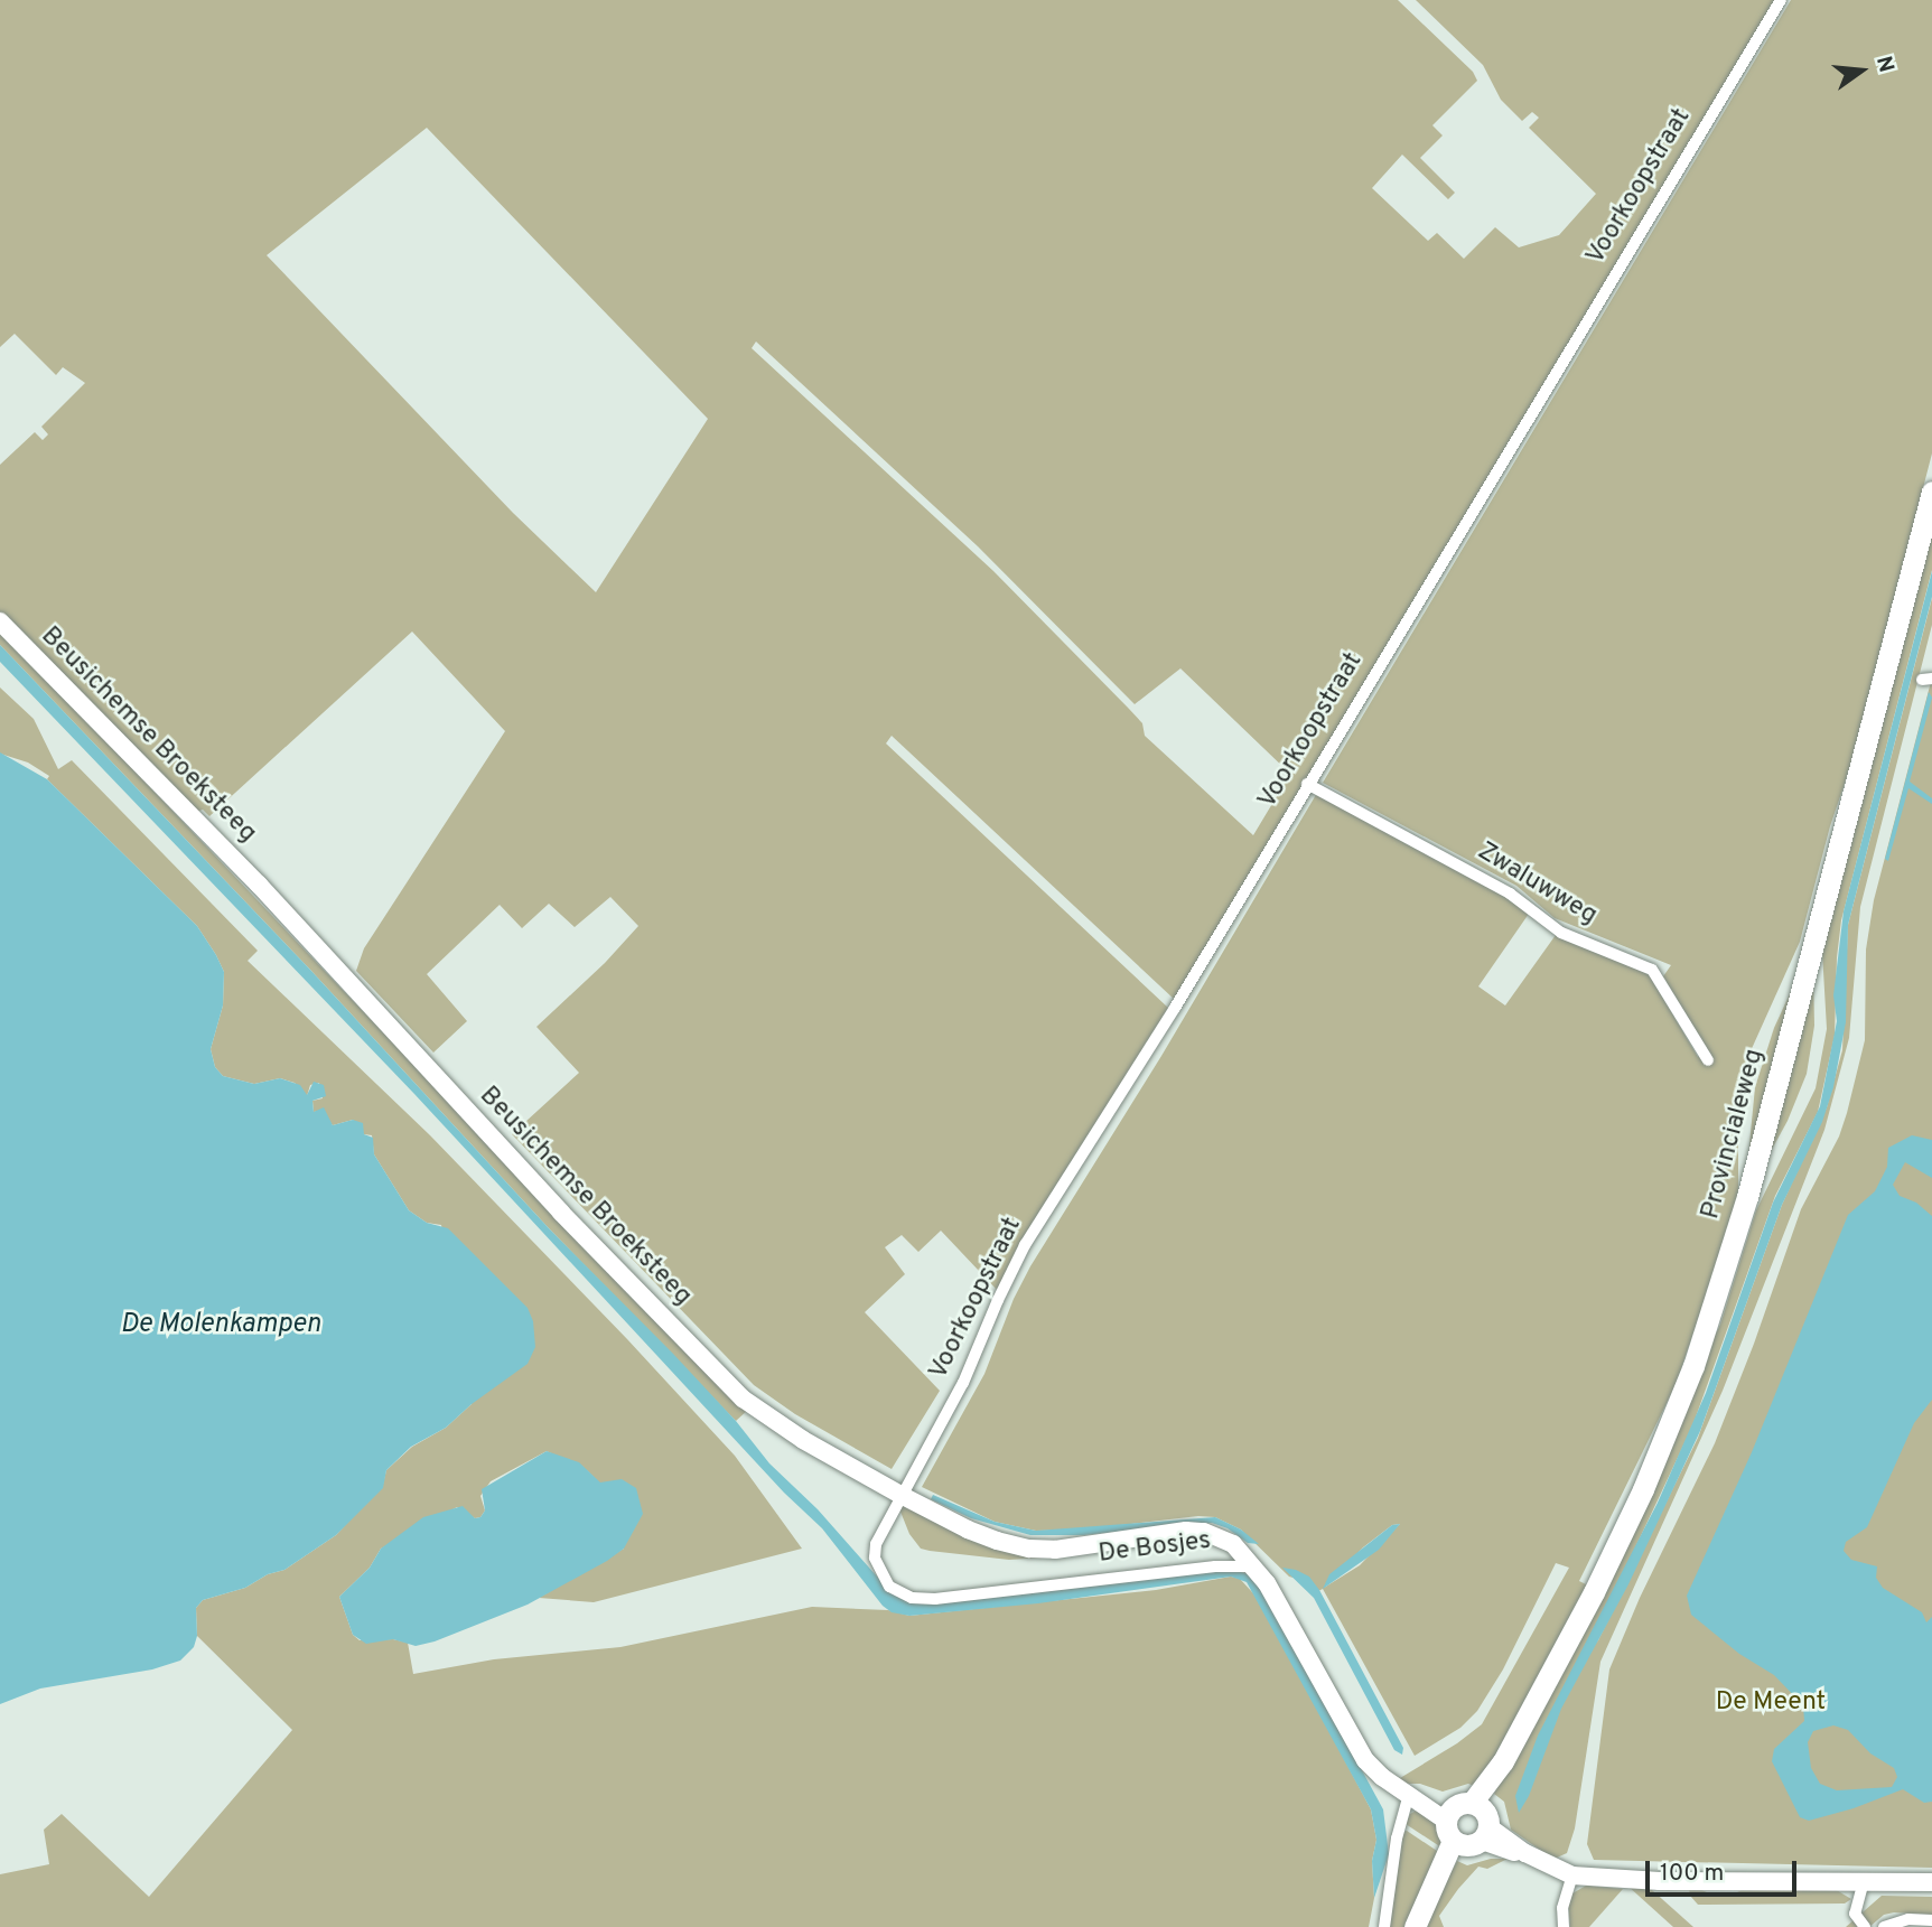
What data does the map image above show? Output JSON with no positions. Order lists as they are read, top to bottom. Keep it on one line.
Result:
{"streets":{"highway":["Provincialeweg"],"street":["Voorkoopstraat","Beusichemse Broeksteeg","Zwaluwweg","De Bosjes"]},"crossings":[["Voorkoopstraat","Beusichemse Broeksteeg"],["Voorkoopstraat","Zwaluwweg"],["Voorkoopstraat","De Bosjes"],["Beusichemse Broeksteeg","De Bosjes"]],"water":["De Molenkampen"],"parks":["De Meent"],"scale_bar":"100 m","north":"right"}
